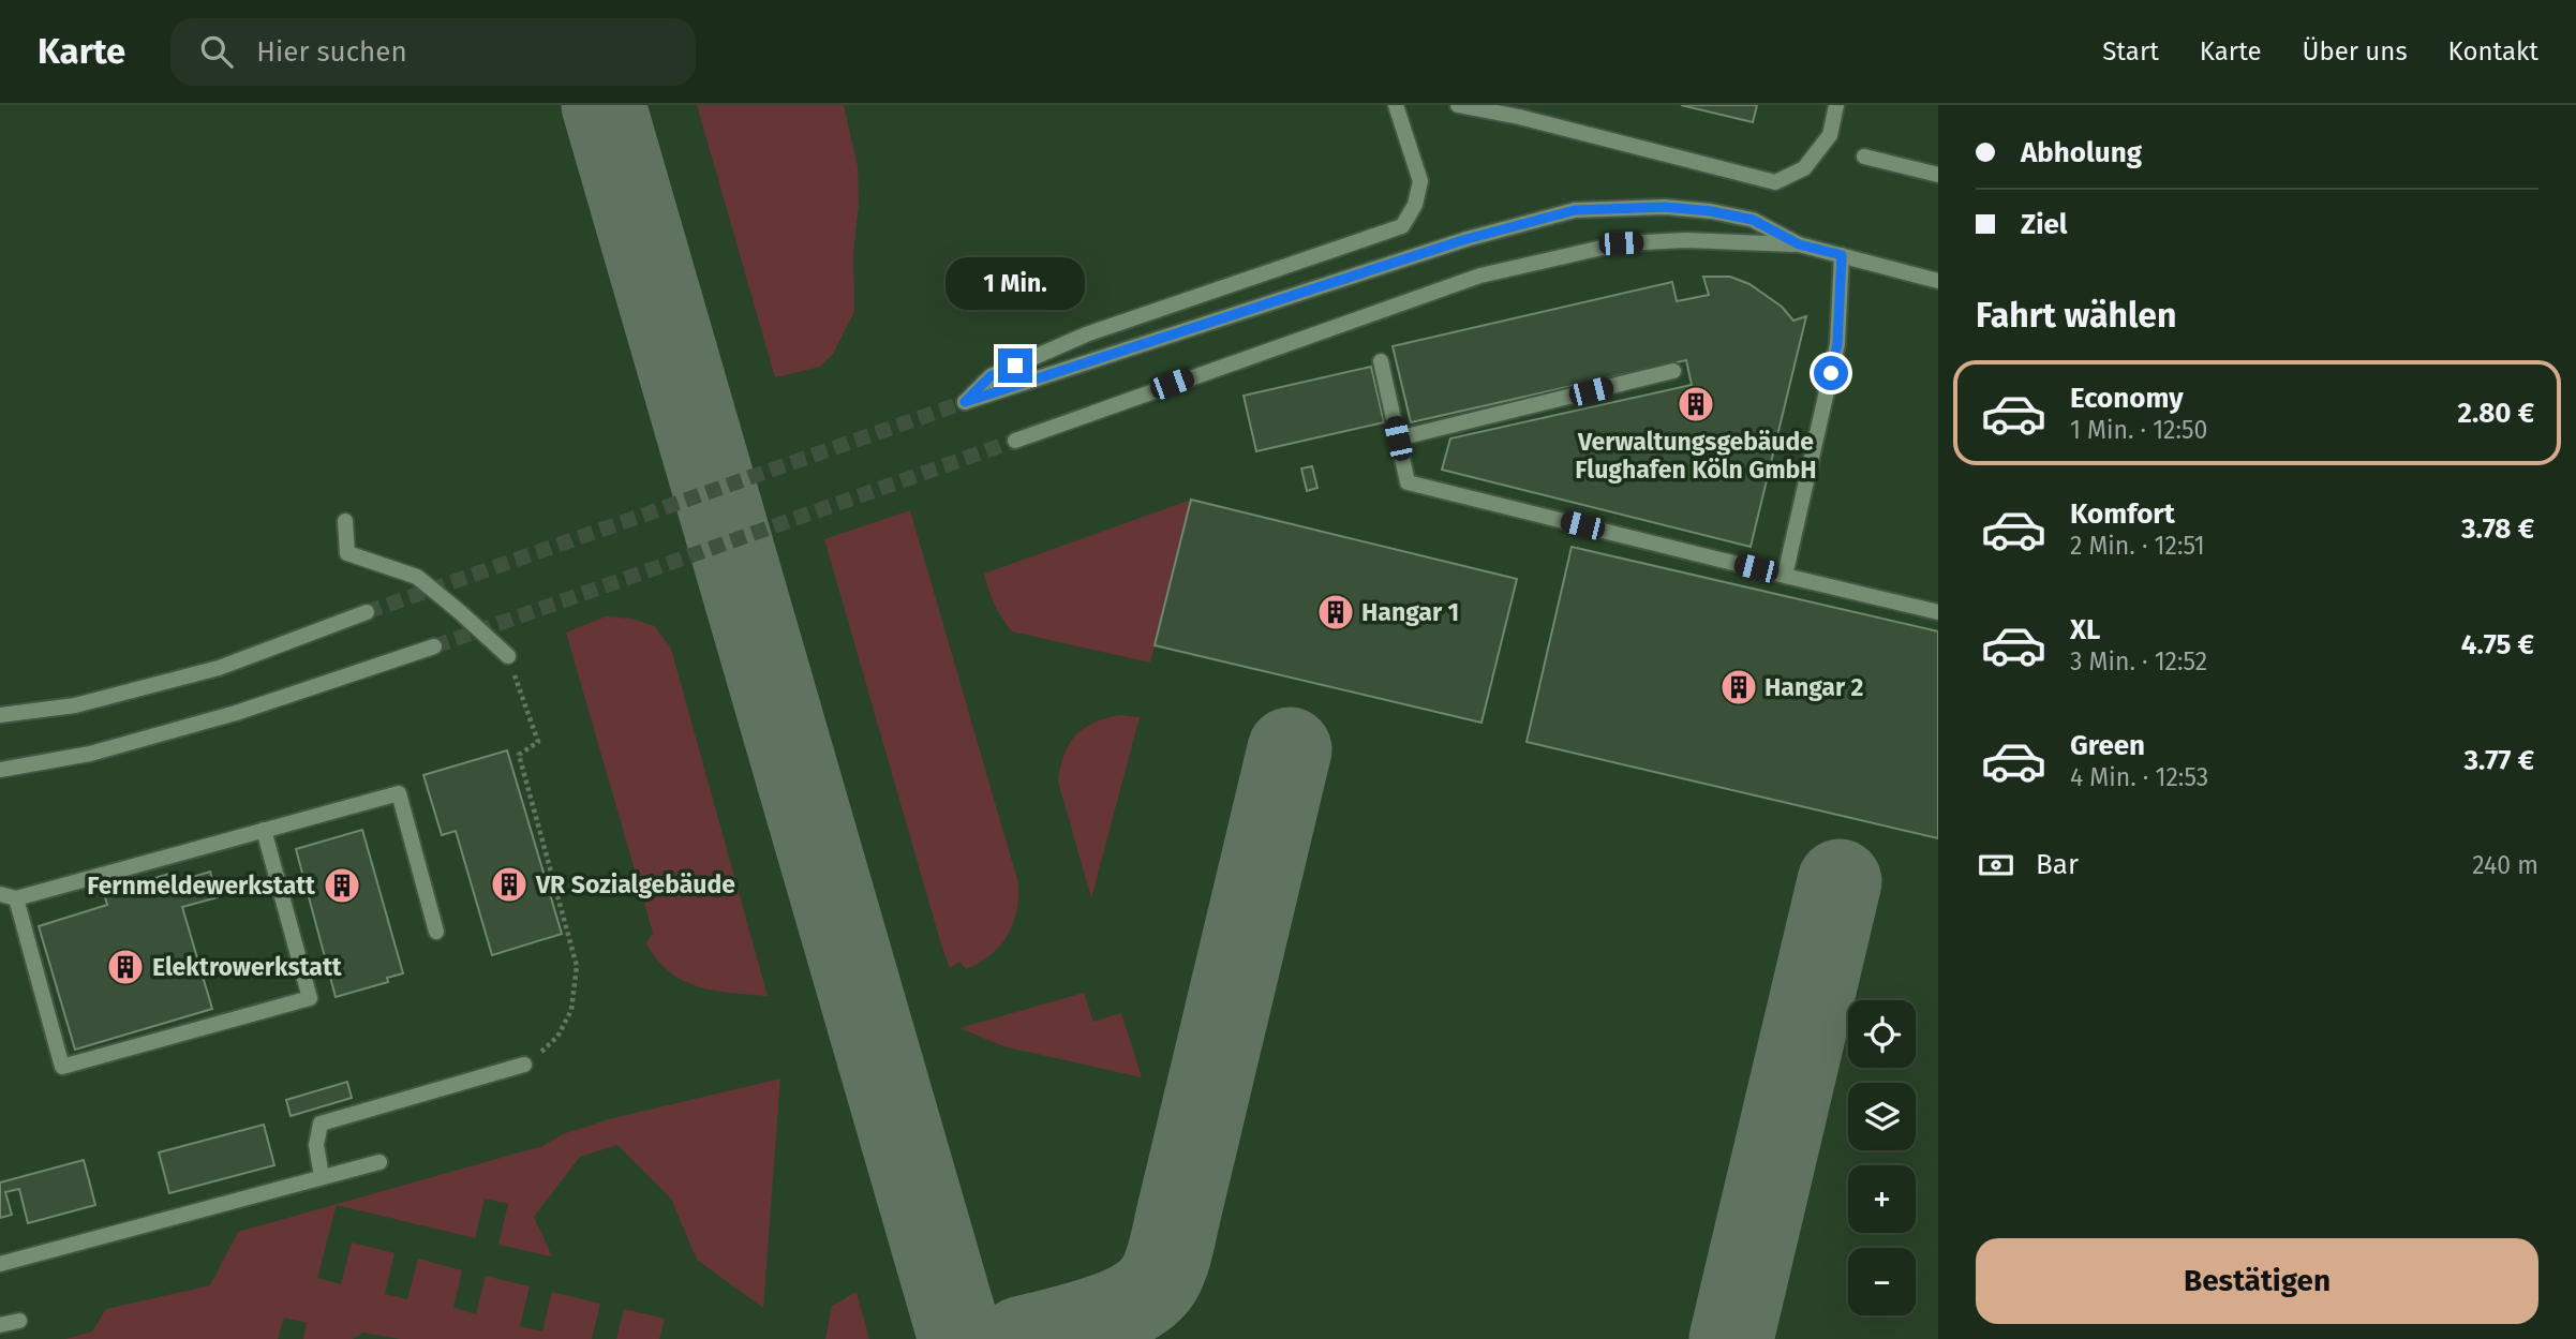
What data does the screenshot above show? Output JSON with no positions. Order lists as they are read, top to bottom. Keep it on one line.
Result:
{"places":{"building":["Verwaltungsgebäude Flughafen Köln GmbH","Hangar 1","Hangar 2","VR Sozialgebäude","Fernmeldewerkstatt","Elektrowerkstatt"]},"page":{"header":"Karte","search":"Hier suchen","nav":["Start","Karte","Über uns","Kontakt"],"banner":["Abholung","Ziel"],"bubble":"1 Min.","heading":"Fahrt wählen","list":[{"name":"Economy","note":"1 Min. · 12:50","value":"2.80 €"},{"name":"Komfort","note":"2 Min. · 12:51","value":"3.78 €"},{"name":"XL","note":"3 Min. · 12:52","value":"4.75 €"},{"name":"Green","note":"4 Min. · 12:53","value":"3.77 €"}],"pay":["Bar","240 m"],"map_buttons":["+","−"],"buttons":"Bestätigen"}}
